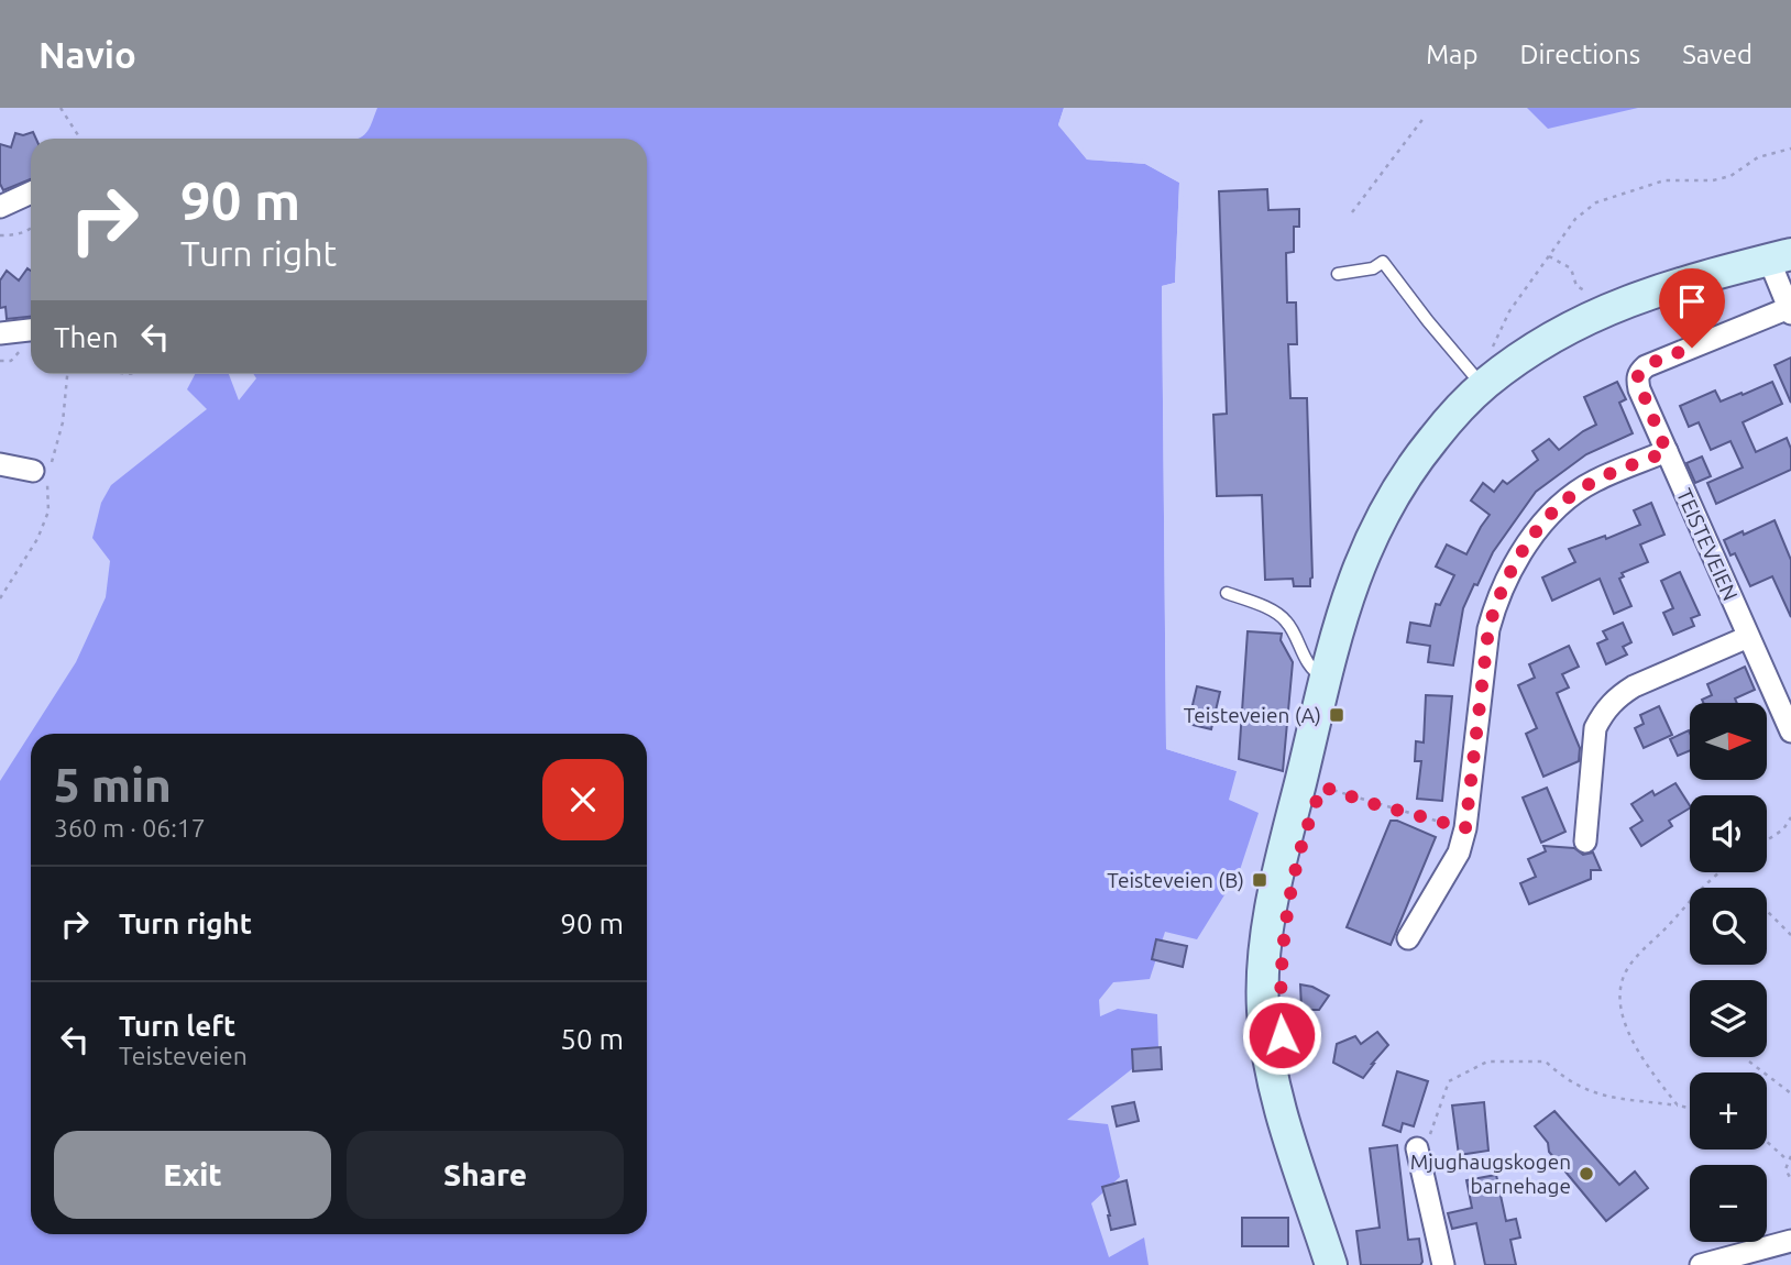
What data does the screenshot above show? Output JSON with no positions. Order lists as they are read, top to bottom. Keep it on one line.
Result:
{"streets":{"street":["TEISTEVEIEN"]},"places":{"transit":["Teisteveien (A)","Teisteveien (B)"],"other":["Mjughaugskogen barnehage"]},"north":"right","page":{"header":"Navio","nav":["Map","Directions","Saved"],"turn":["90 m","Turn right"],"then":"Then","map_buttons":["+","−"],"heading":["5 min","360 m · 06:17"],"list":[{"name":"Turn right","value":"90 m"},{"name":"Turn left","note":"Teisteveien","value":"50 m"}],"buttons":["Exit","Share"]}}
